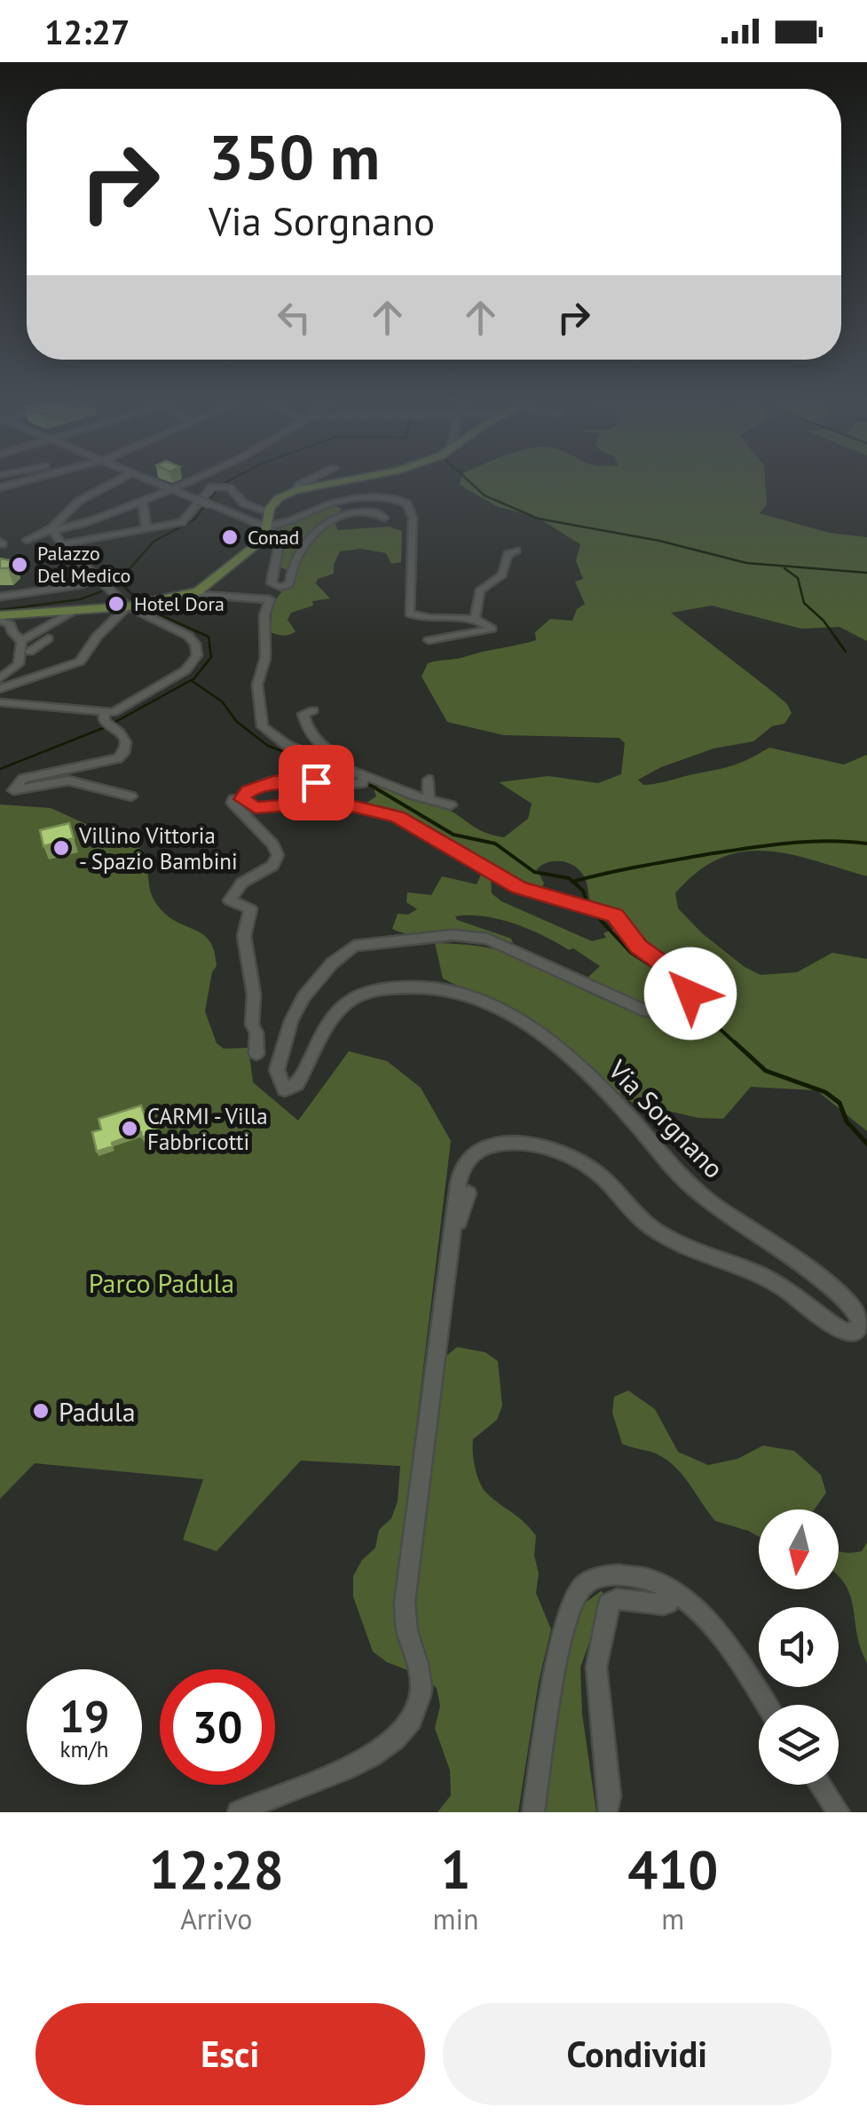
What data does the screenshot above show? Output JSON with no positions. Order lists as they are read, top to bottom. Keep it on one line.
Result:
{"streets":{"street":["Via Sorgnano"]},"parks":["Parco Padula"],"places":["Conad","Palazzo Del Medico","Hotel Dora","Villino Vittoria - Spazio Bambini","CARMI - Villa Fabbricotti","Padula"],"north":"bottom","page":{"status":"12:27","turn":["350 m","Via Sorgnano"],"speed":"19 km/h","limit":"30","eta":["12:28","Arrivo","1","min","410","m"],"buttons":["Esci","Condividi"]}}
